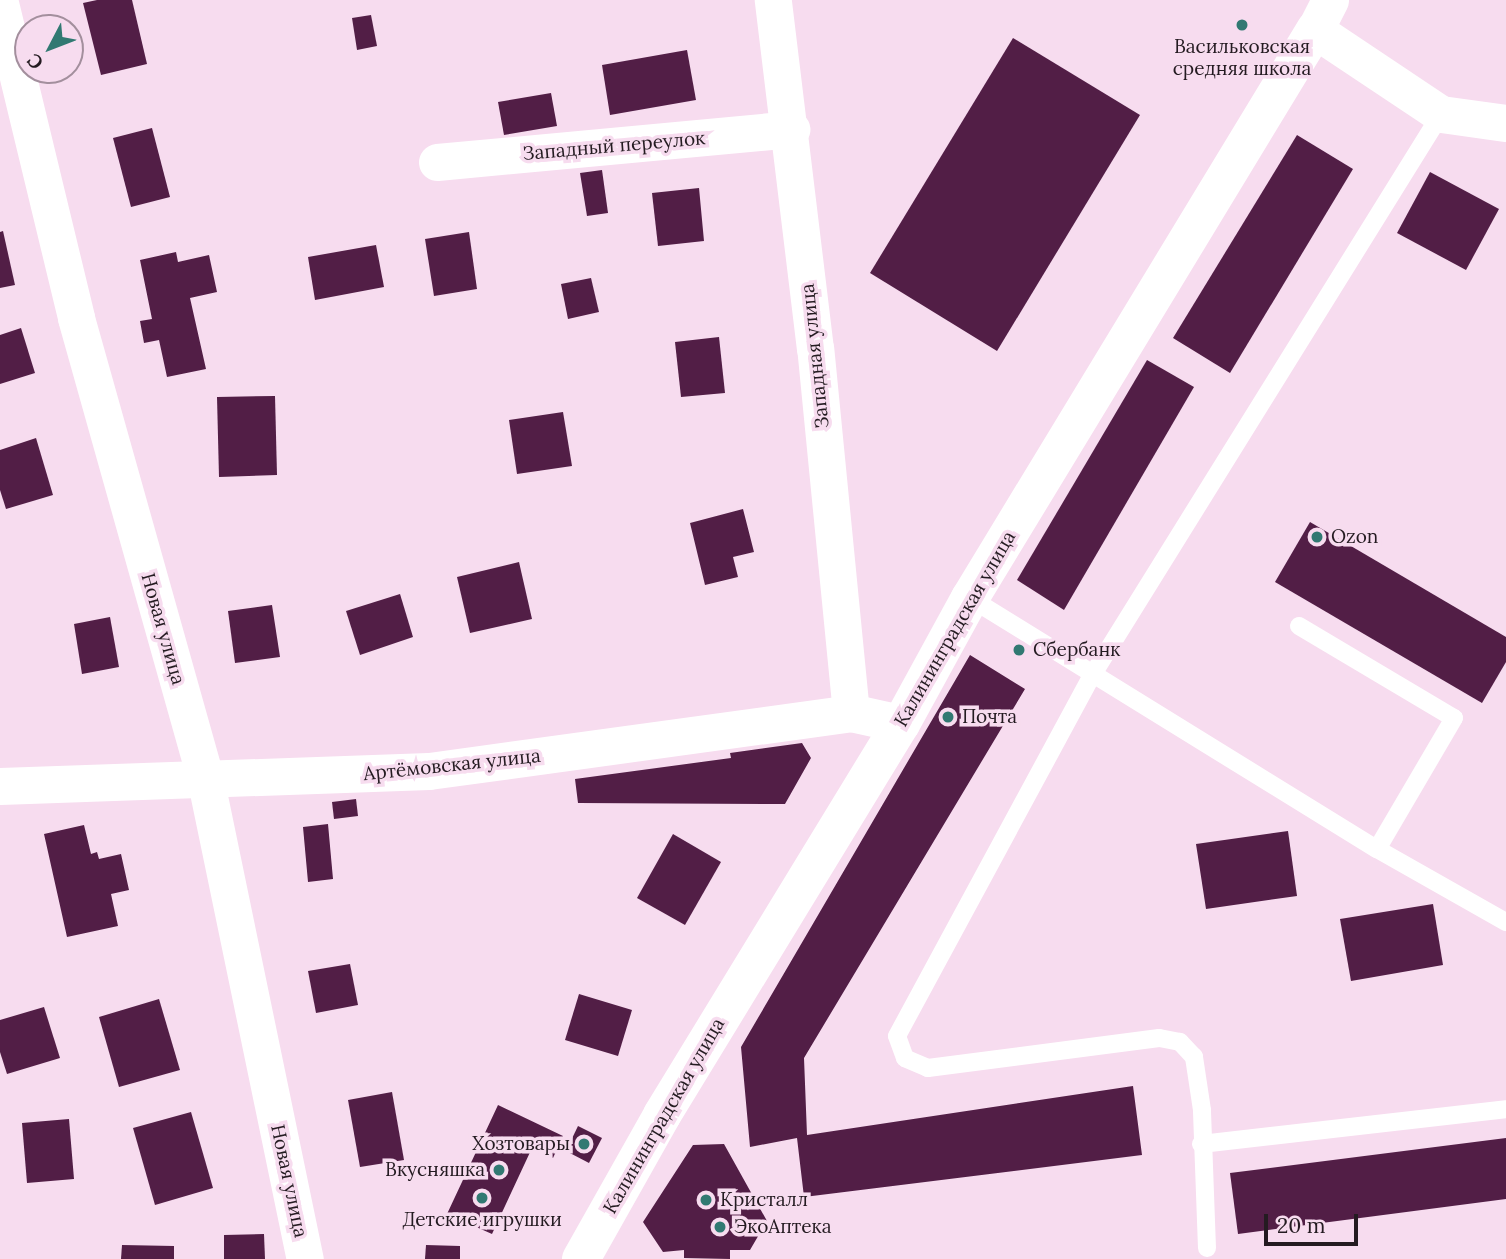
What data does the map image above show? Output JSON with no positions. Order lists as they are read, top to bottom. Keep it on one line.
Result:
{"streets":{"street":["Западный переулок","Западная улица","Новая улица","Калининградская улица","Артёмовская улица"]},"crossings":[["Западный переулок","Западная улица"],["Западная улица","Артёмовская улица"],["Новая улица","Артёмовская улица"],["Калининградская улица","Артёмовская улица"]],"places":["Васильковская средняя школа","Ozon","Сбербанк","Почта","Хозтовары","Вкусняшка","Детские игрушки","Кристалл","ЭкоАптека"],"scale_bar":"20 m","north":"bottom left"}
